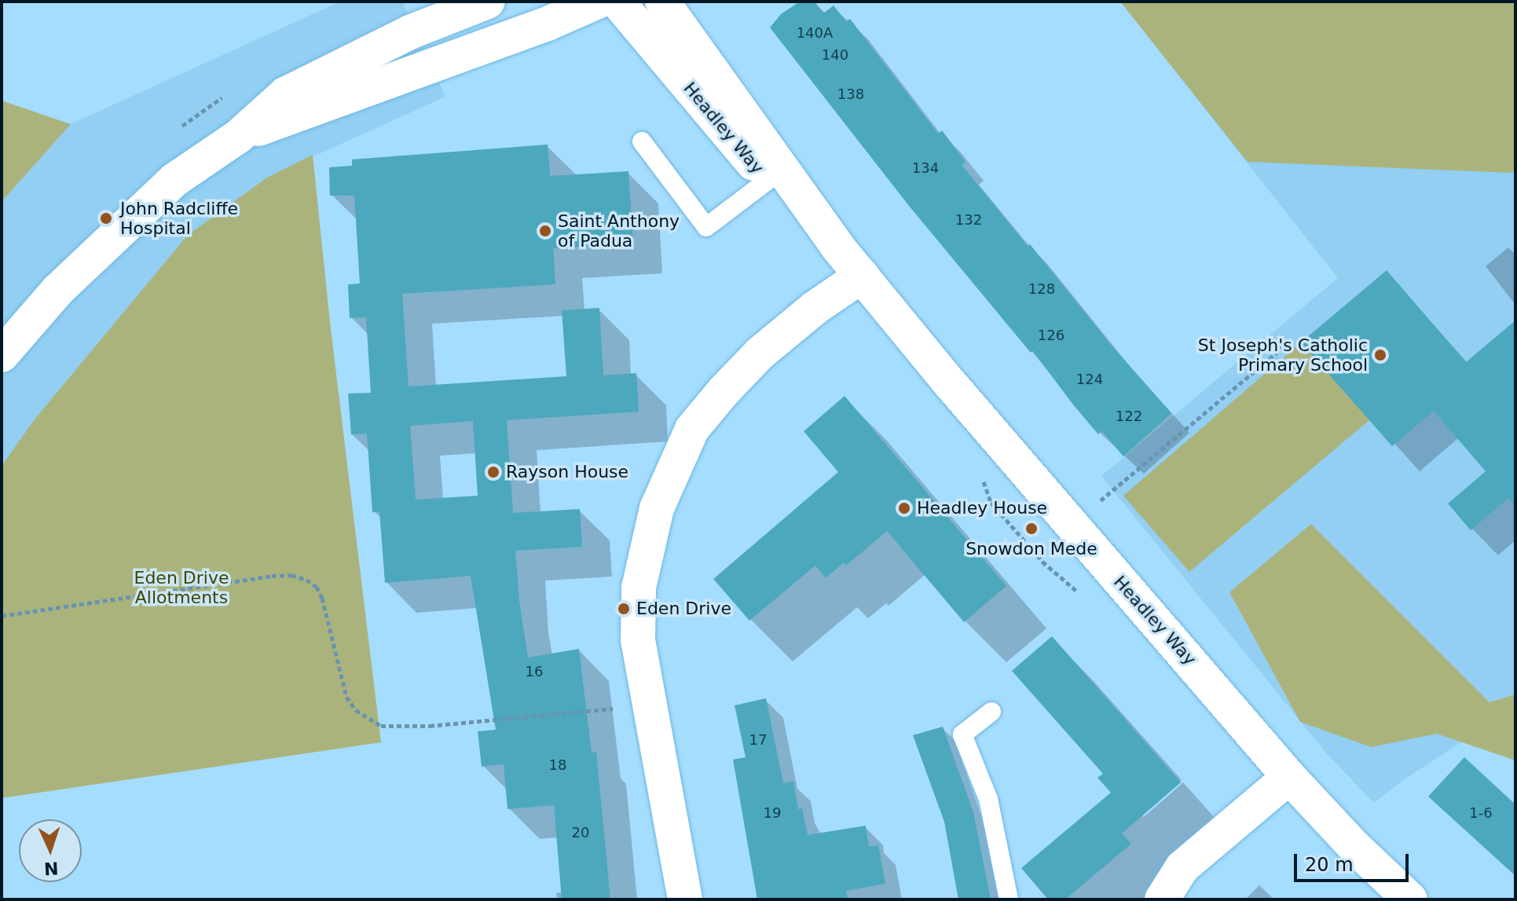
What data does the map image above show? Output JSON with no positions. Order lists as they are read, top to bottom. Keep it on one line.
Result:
{"streets":{"street":["Headley Way"]},"parks":["Eden Drive Allotments"],"places":["John Radcliffe Hospital","Saint Anthony of Padua","St Joseph's Catholic Primary School","Rayson House","Headley House","Snowdon Mede","Eden Drive"],"house_numbers":["140A","140","138","134","132","128","126","124","122","16","17","18","19","1-6","20"],"scale_bar":"20 m","north":"bottom"}
